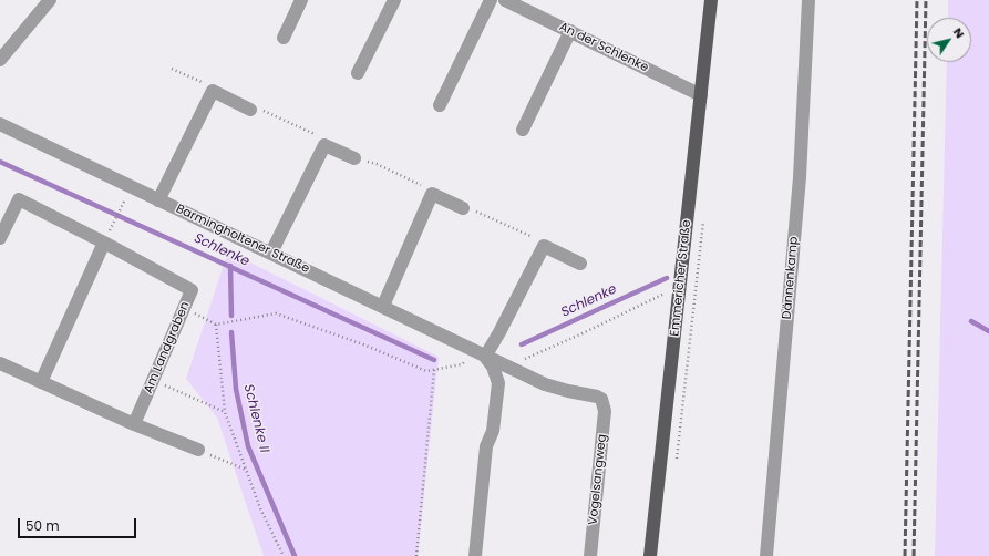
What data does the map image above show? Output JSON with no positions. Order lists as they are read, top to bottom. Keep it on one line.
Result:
{"streets":{"main road":["Emmericher Straße"],"street":["An der Schlenke","Barmingholtener Straße","Dännenkamp","Am Landgraben","Vogelsangweg"]},"crossings":[["An der Schlenke","Emmericher Straße"],["Barmingholtener Straße","Vogelsangweg"]],"water":["Schlenke","Schlenke II"],"scale_bar":"50 m","north":"top right"}
